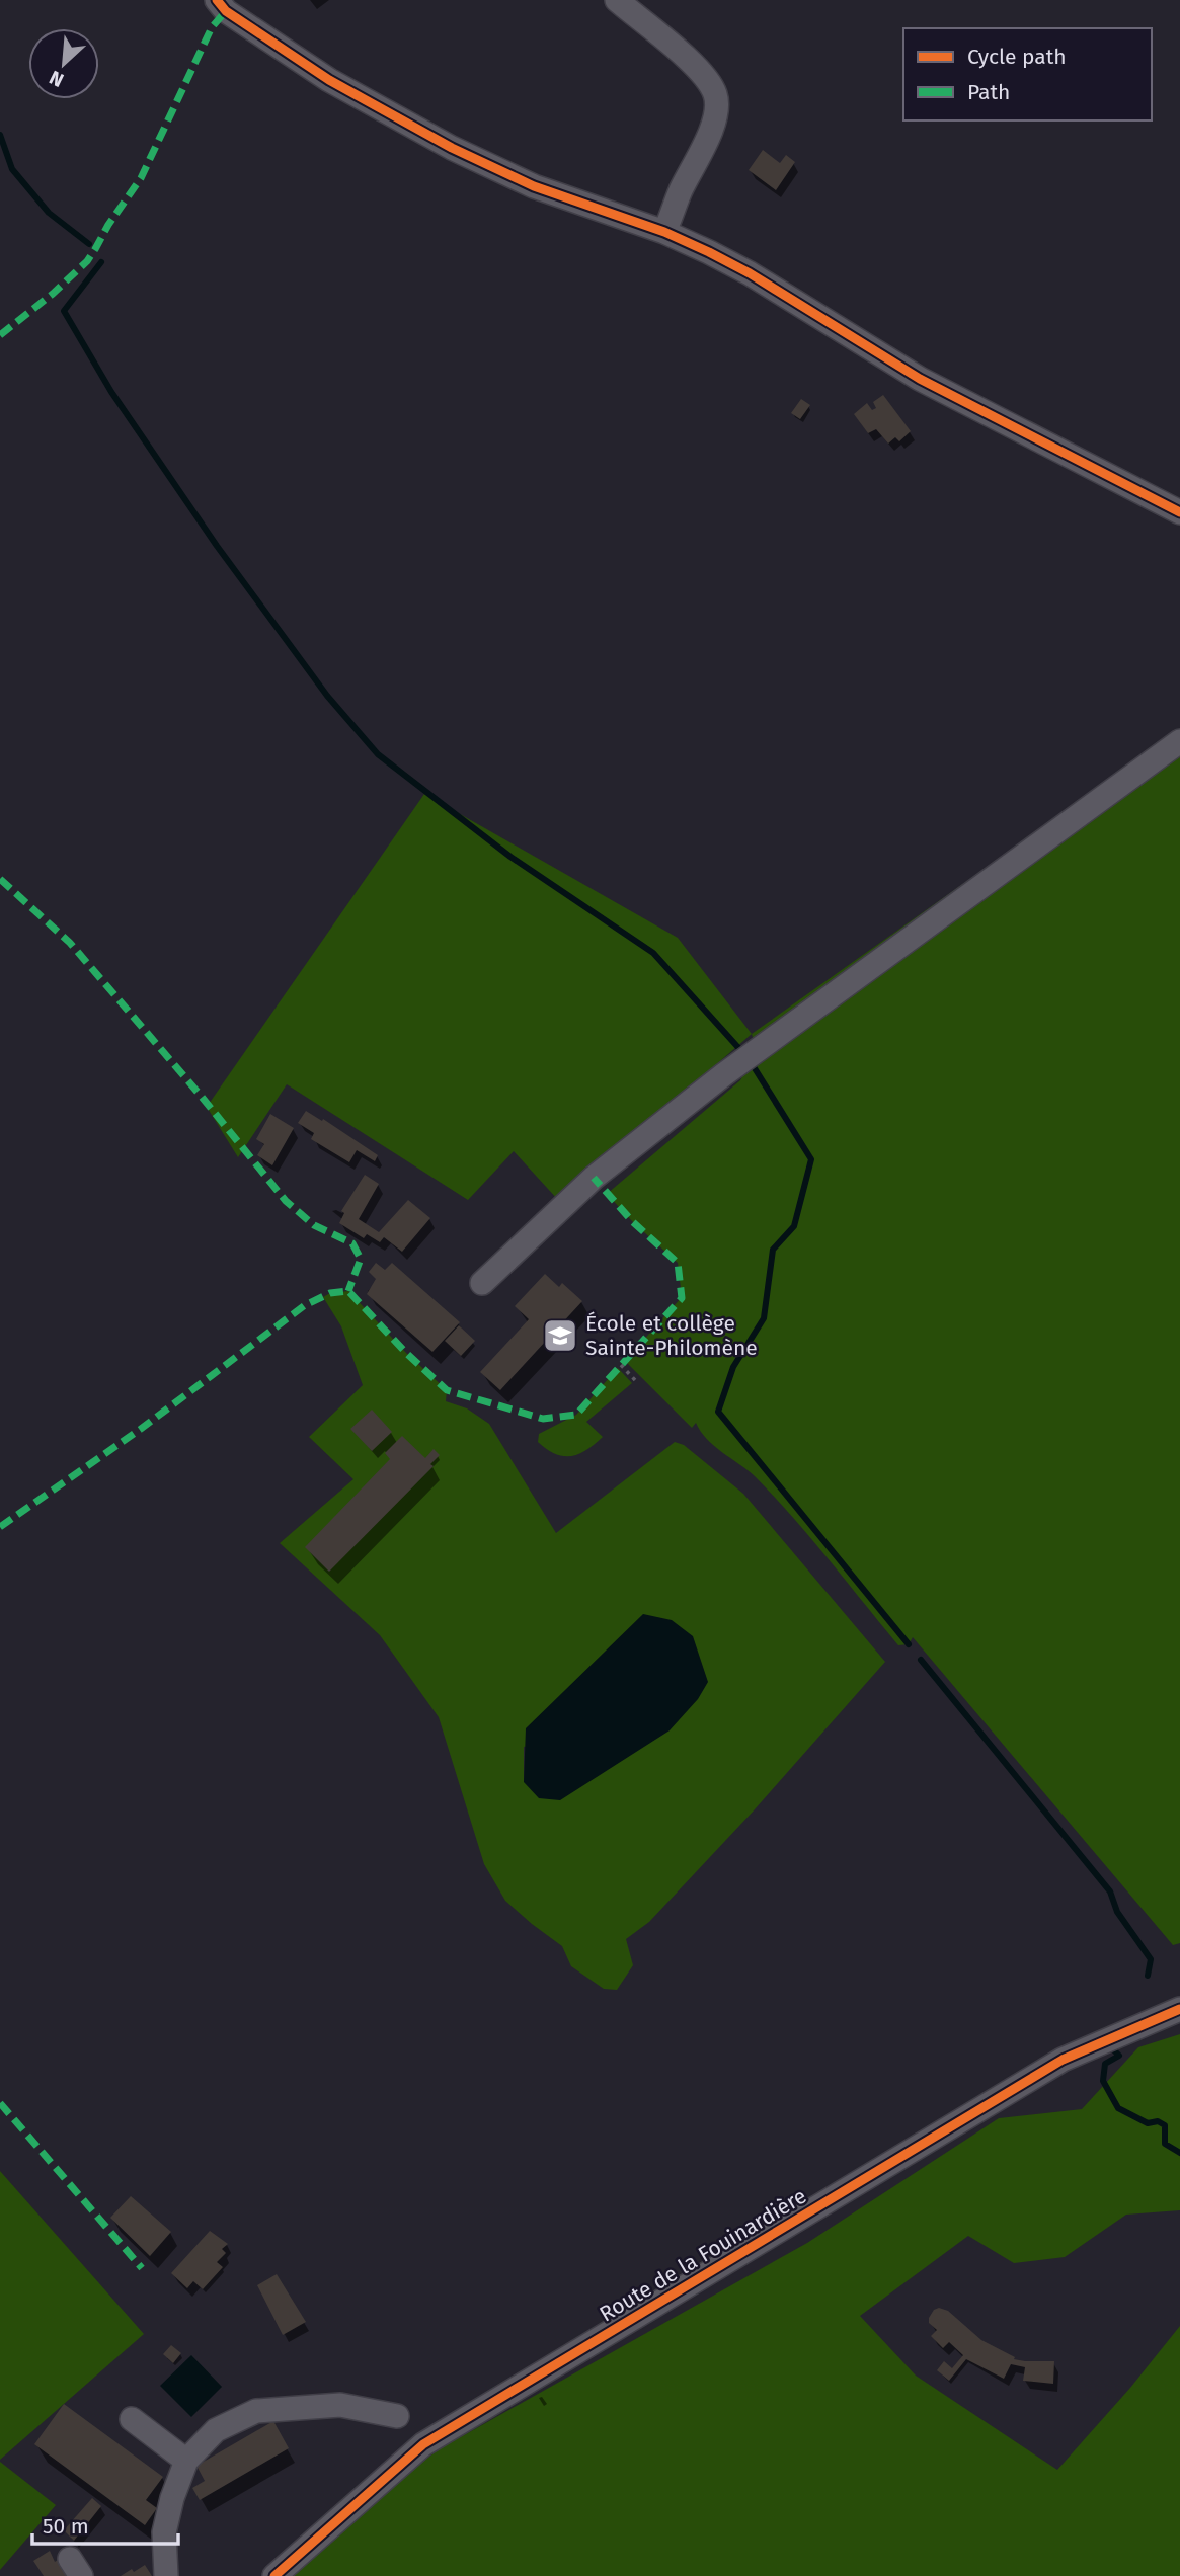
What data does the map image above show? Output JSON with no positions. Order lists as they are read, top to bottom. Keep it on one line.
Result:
{"streets":{"street":["Route de la Fouinardière"]},"places":{"school or university":["École et collège Sainte-Philomène"]},"legend":["Cycle path","Path"],"scale_bar":"50 m","north":"bottom left"}
